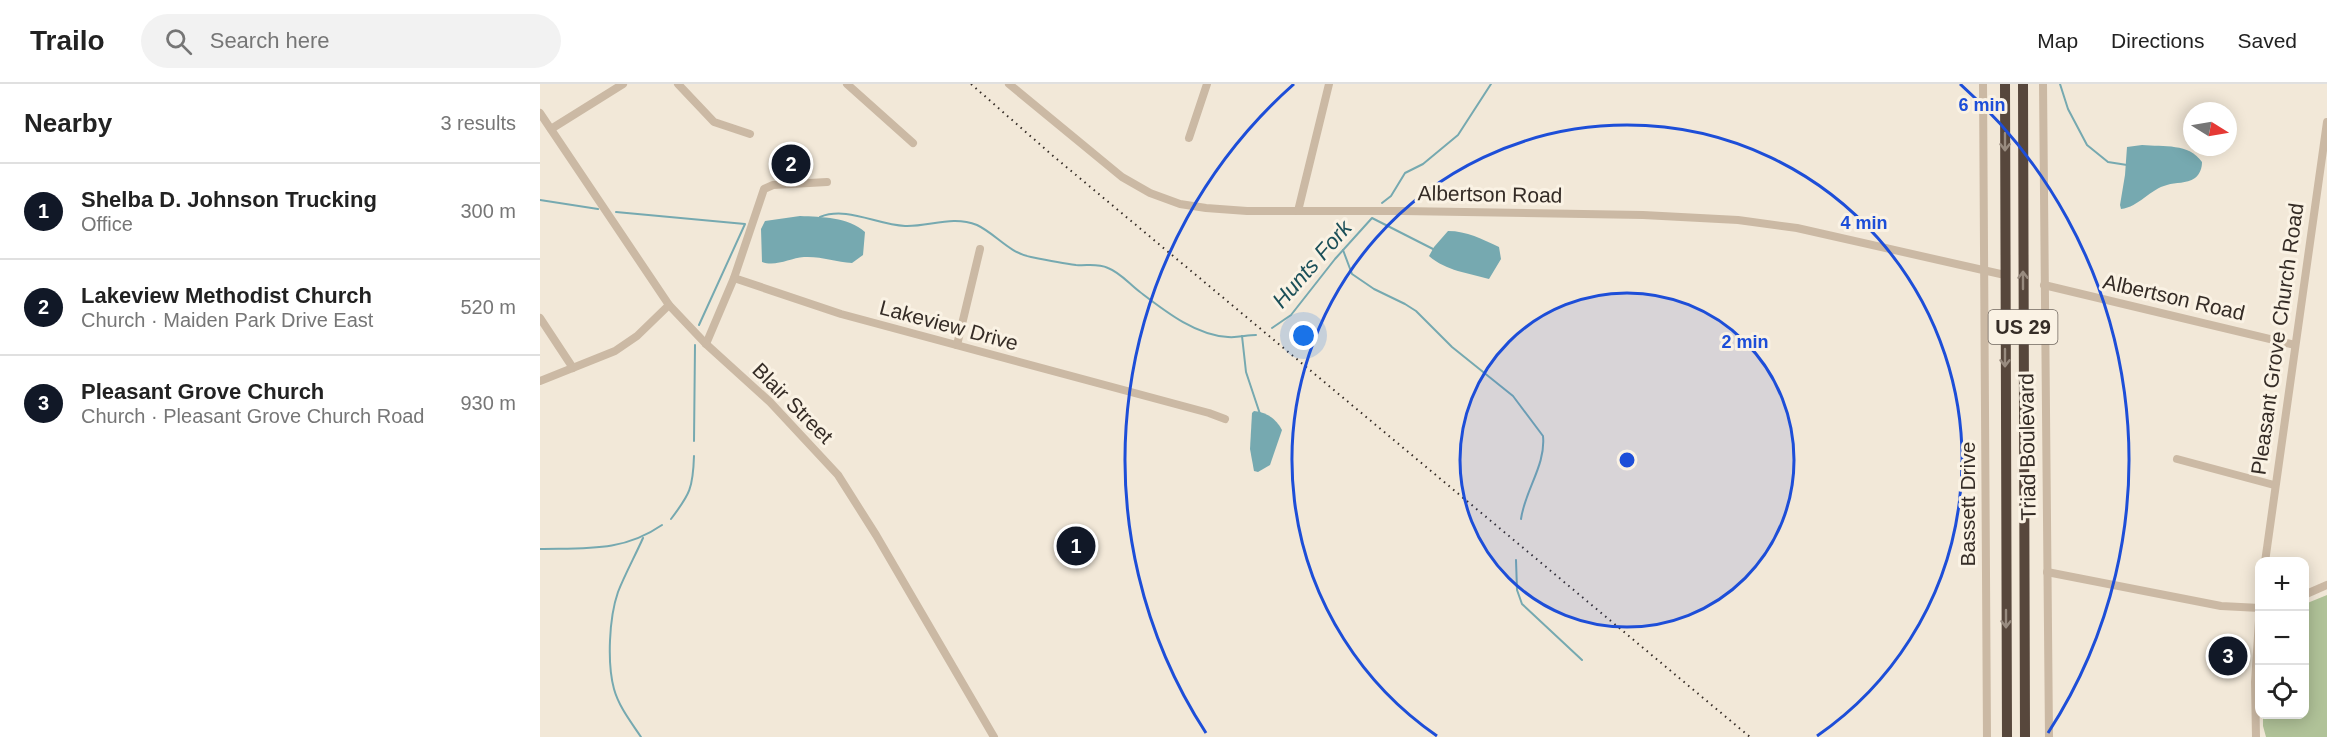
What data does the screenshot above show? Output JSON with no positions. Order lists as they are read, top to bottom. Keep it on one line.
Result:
{"streets":{"highway":["US 29"],"street":["Albertson Road","Lakeview Drive","Pleasant Grove Church Road","Blair Street","Triad Boulevard","Bassett Drive"]},"crossings":[["Albertson Road","US 29"],["Albertson Road","Pleasant Grove Church Road"],["Albertson Road","Triad Boulevard"],["Albertson Road","Bassett Drive"]],"water":["Hunts Fork"],"north":"right","page":{"header":"Trailo","search":"Search here","nav":["Map","Directions","Saved"],"heading":["Nearby","3 results"],"pins":["2","1","3"],"list":[{"mark":"1","name":"Shelba D. Johnson Trucking","note":"Office","value":"300 m"},{"mark":"2","name":"Lakeview Methodist Church","note":"Church · Maiden Park Drive East","value":"520 m"},{"mark":"3","name":"Pleasant Grove Church","note":"Church · Pleasant Grove Church Road","value":"930 m"}],"map_buttons":["+","−"]},"rings":["6 min","4 min","2 min"]}
